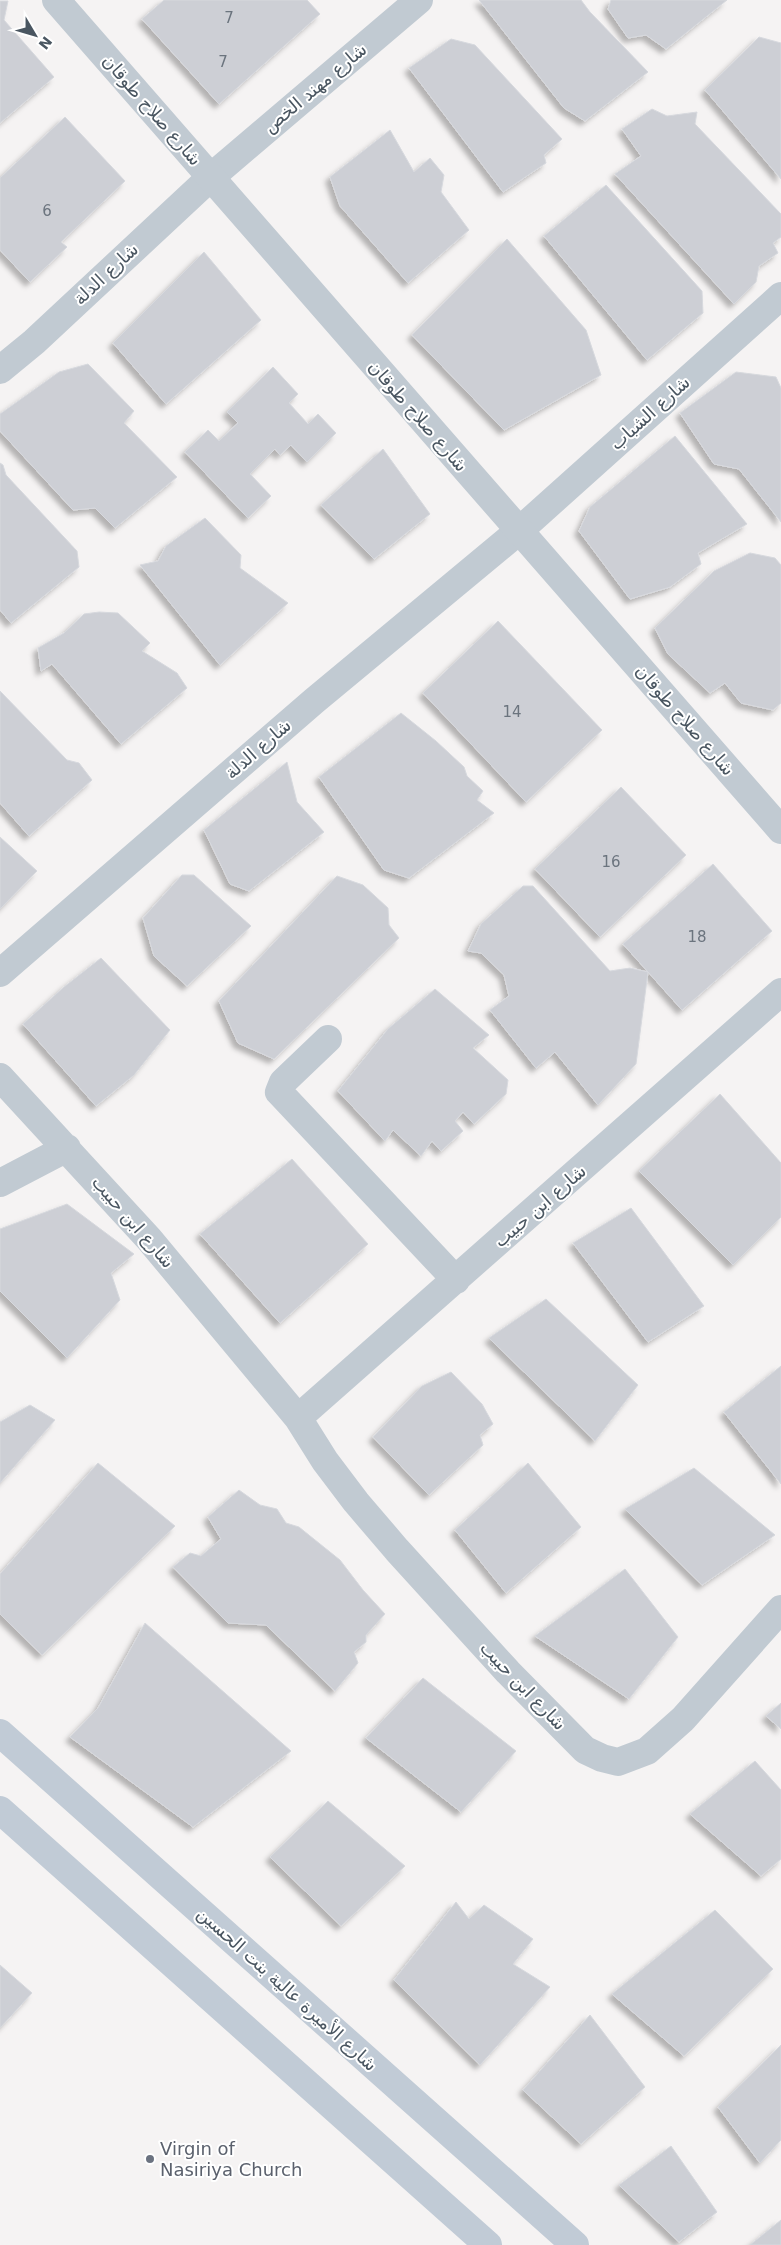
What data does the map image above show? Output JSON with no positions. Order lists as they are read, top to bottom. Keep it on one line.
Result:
{"streets":{"main road":["شارع الأميرة عالية بنت الحسين"],"street":["شارع مهند الخص","شارع صلاح طوقان","شارع الدلة","شارع الشباب","شارع ابن حبيب"]},"crossings":[["شارع مهند الخص","شارع صلاح طوقان"],["شارع مهند الخص","شارع الدلة"],["شارع صلاح طوقان","شارع الدلة"],["شارع صلاح طوقان","شارع الشباب"],["شارع الدلة","شارع الشباب"]],"places":["Virgin of Nasiriya Church"],"house_numbers":["7","7","6","14","16","18"],"north":"bottom right"}
